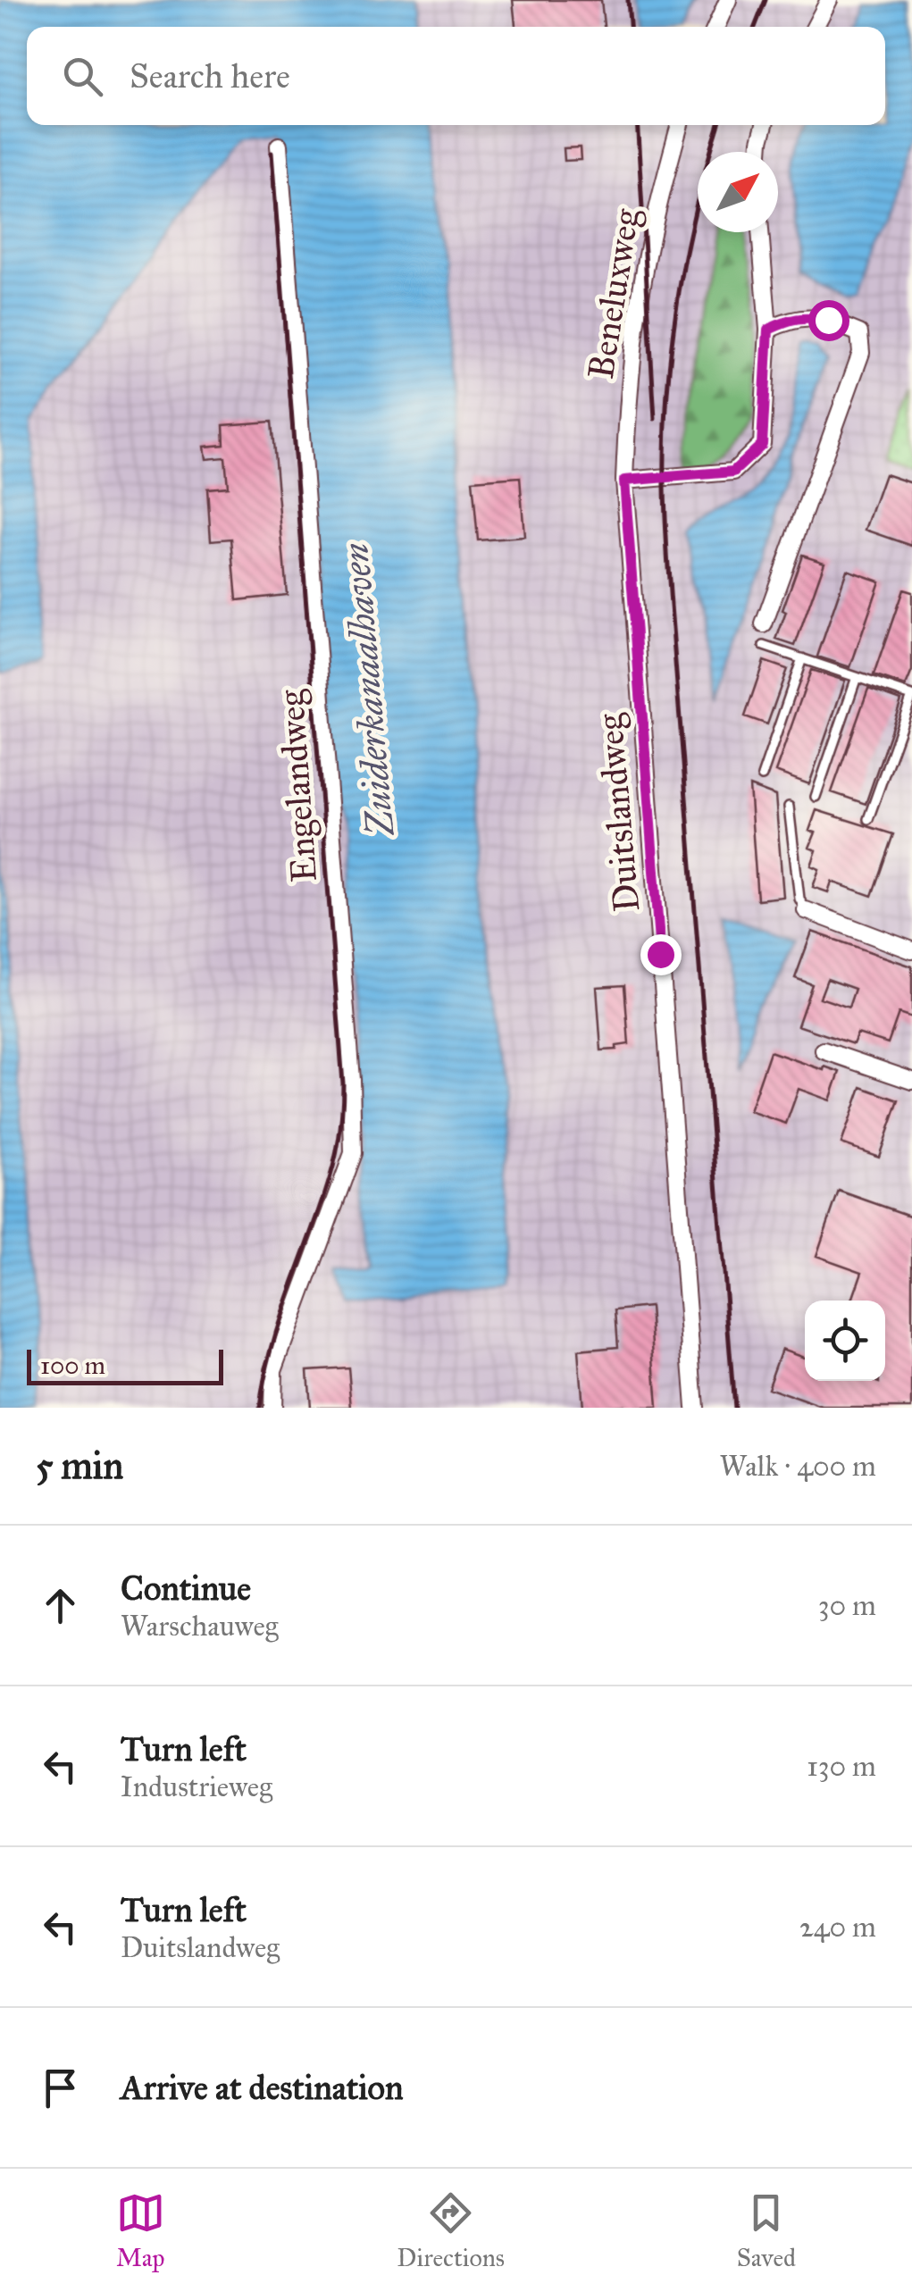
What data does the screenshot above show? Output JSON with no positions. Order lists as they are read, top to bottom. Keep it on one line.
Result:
{"streets":{"street":["Beneluxweg","Engelandweg","Duitslandweg"]},"crossings":[["Beneluxweg","Duitslandweg"]],"water":["Zuiderkanaalhaven"],"scale_bar":"100 m","north":"top right","page":{"search":"Search here","scale":"100 m","heading":["5 min","Walk · 400 m"],"list":[["Continue","Warschauweg","30 m"],["Turn left","Industrieweg","130 m"],["Turn left","Duitslandweg","240 m"],"Arrive at destination"],"nav":["Map","Directions","Saved"]}}
